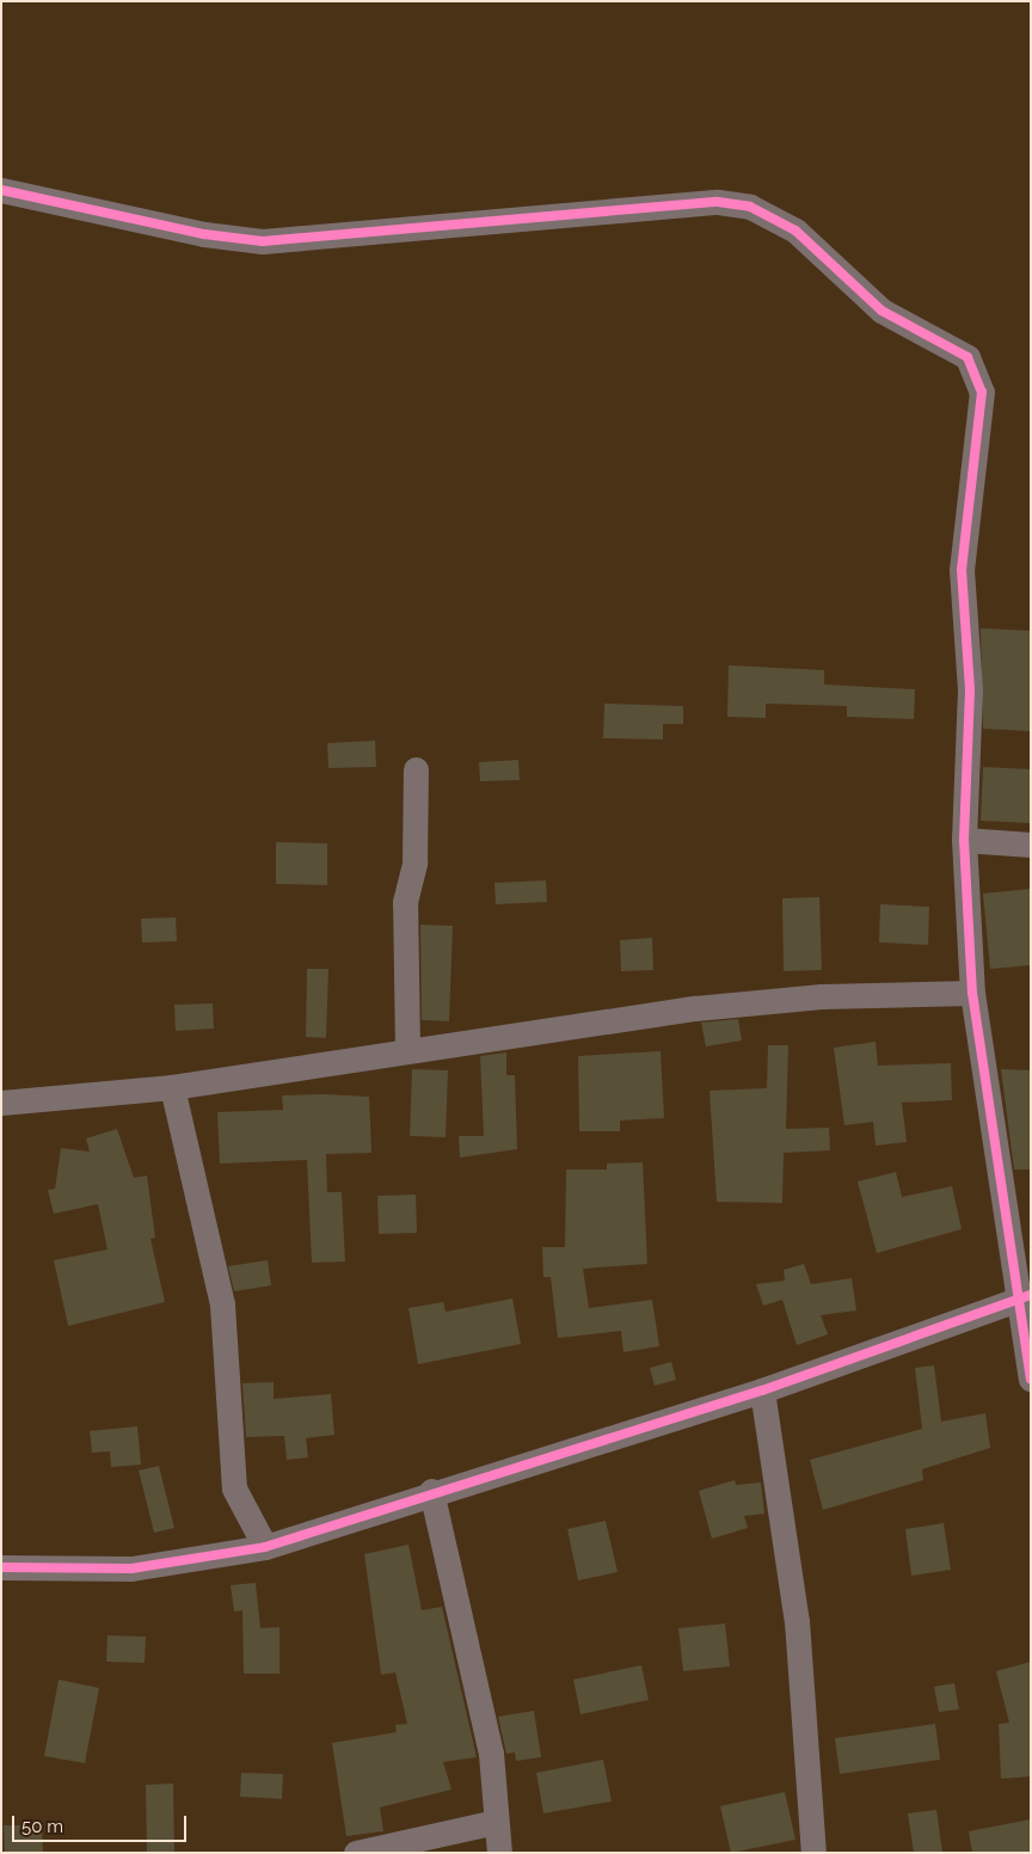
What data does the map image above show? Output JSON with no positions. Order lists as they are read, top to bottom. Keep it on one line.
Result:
{"scale_bar":"50 m"}
